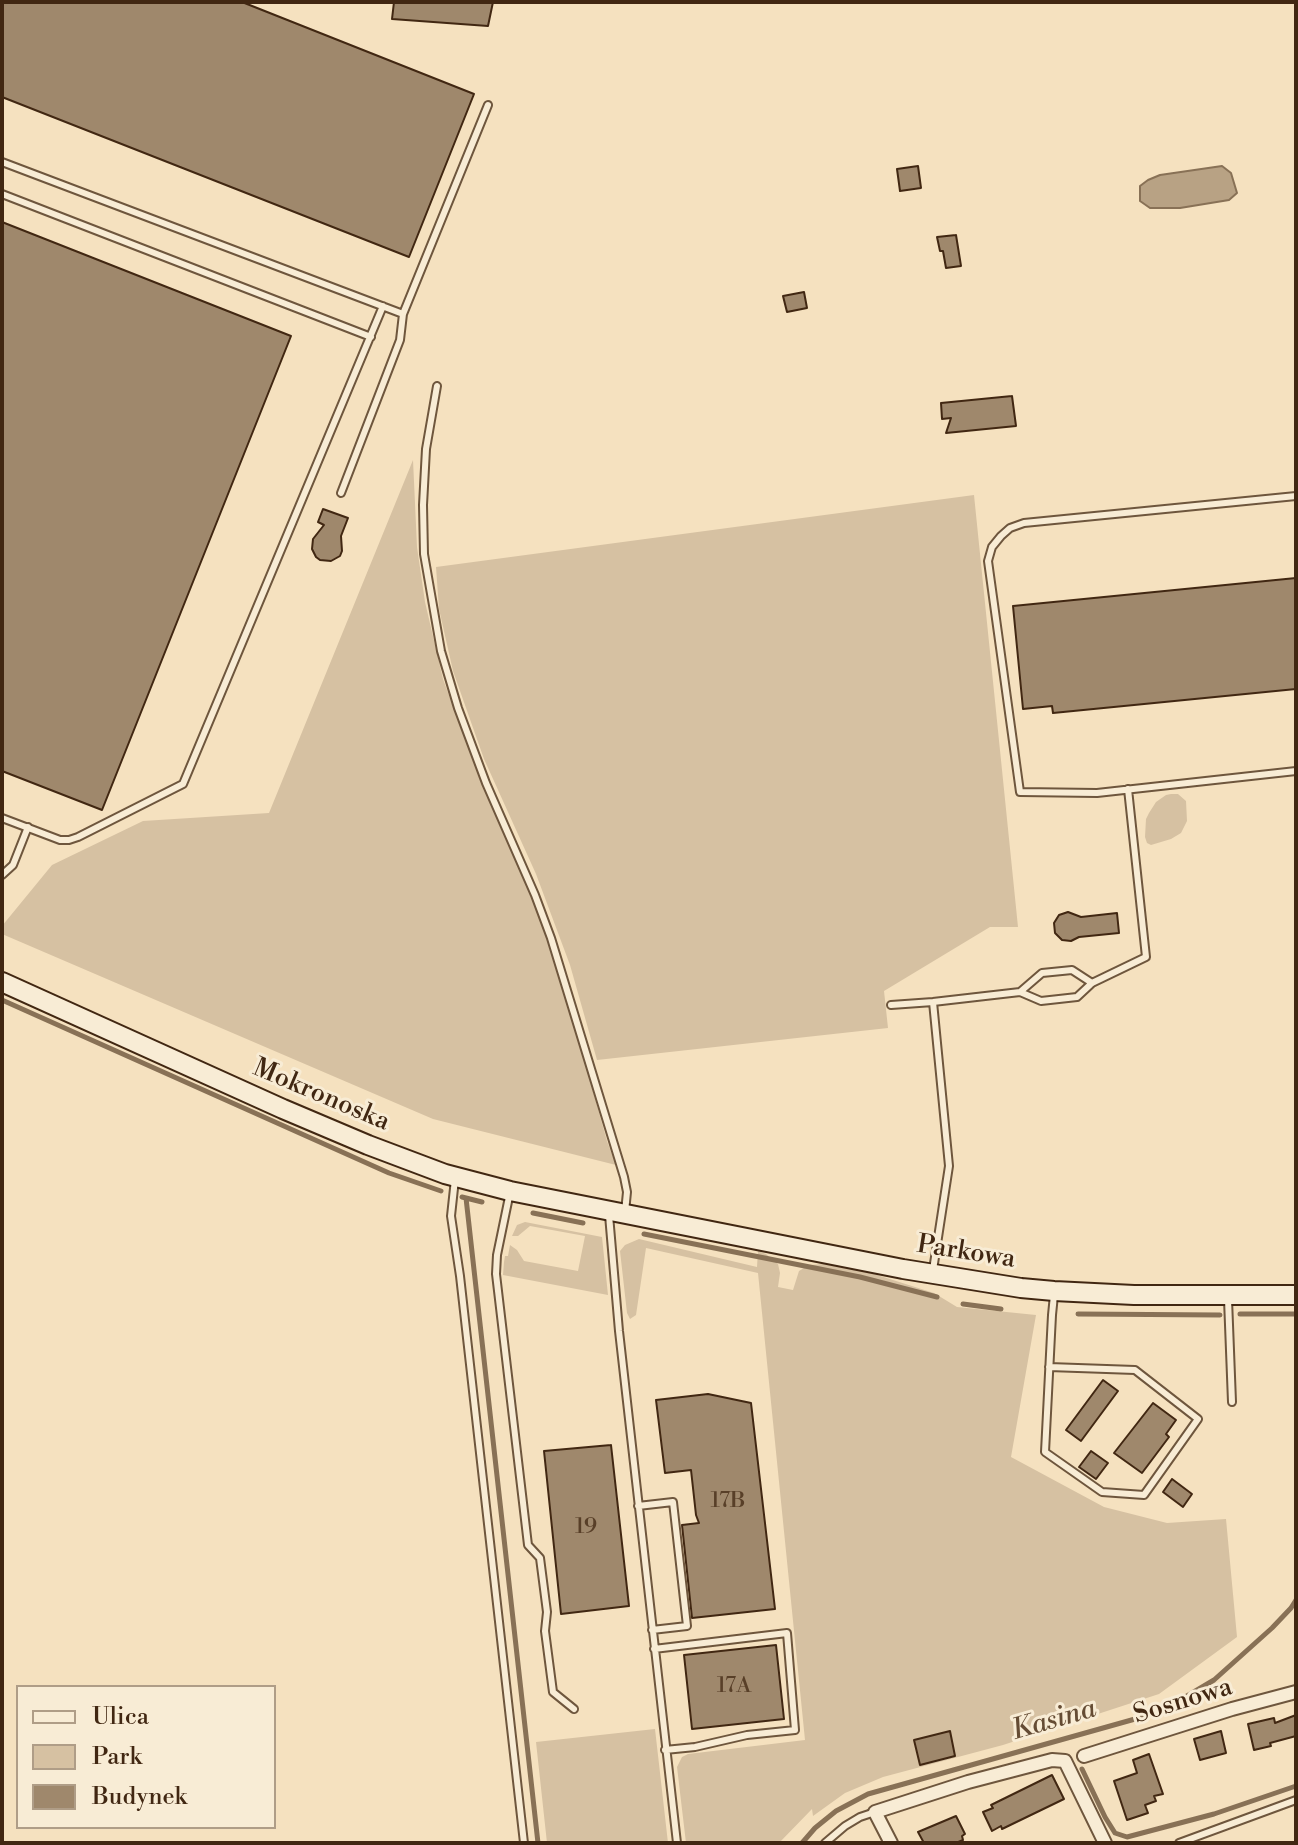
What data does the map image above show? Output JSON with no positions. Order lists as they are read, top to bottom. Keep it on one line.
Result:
{"streets":{"main road":["Mokronoska","Parkowa"],"street":["Sosnowa"]},"crossings":[["Mokronoska","Parkowa"]],"water":["Kasina"],"house_numbers":["17B","19","17A"],"legend":["Ulica","Park","Budynek"]}
